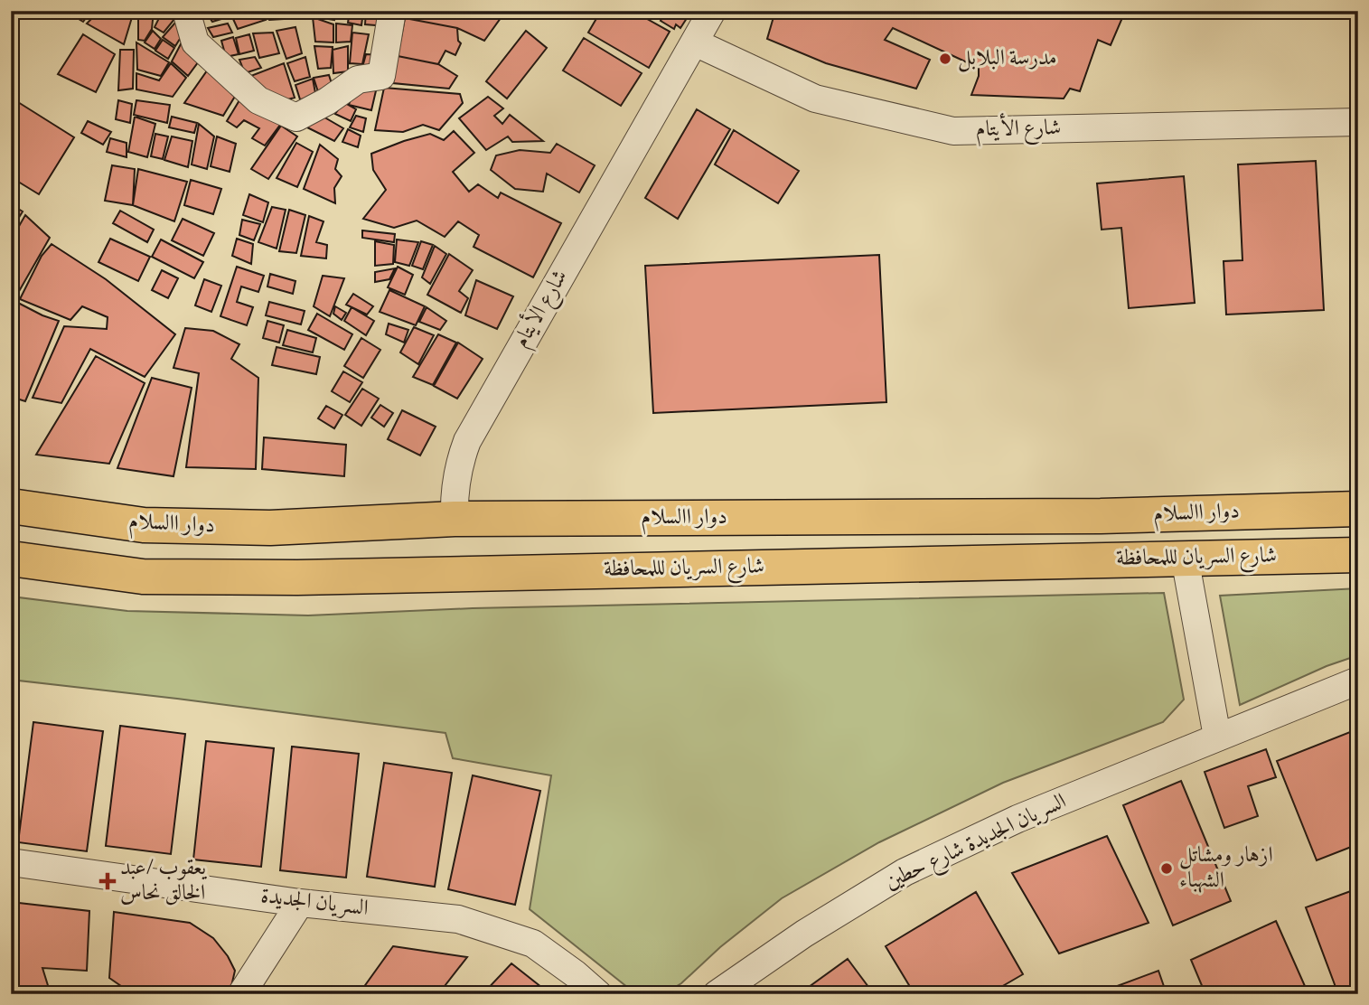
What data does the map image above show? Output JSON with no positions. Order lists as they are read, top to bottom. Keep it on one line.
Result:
{"streets":{"main road":["دوار االسلام","شارع السريان لللمحافظة"],"street":["شارع الأيتام","السريان الجديدة شارع حطين","السريان الجديدة"]},"crossings":[["شارع الأيتام","دوار االسلام"]],"places":{"other":["مدرسة البلابل","ازهار ومشاتل الشهباء"],"health":["يعقوب /عبد الخالق نحاس"]}}
